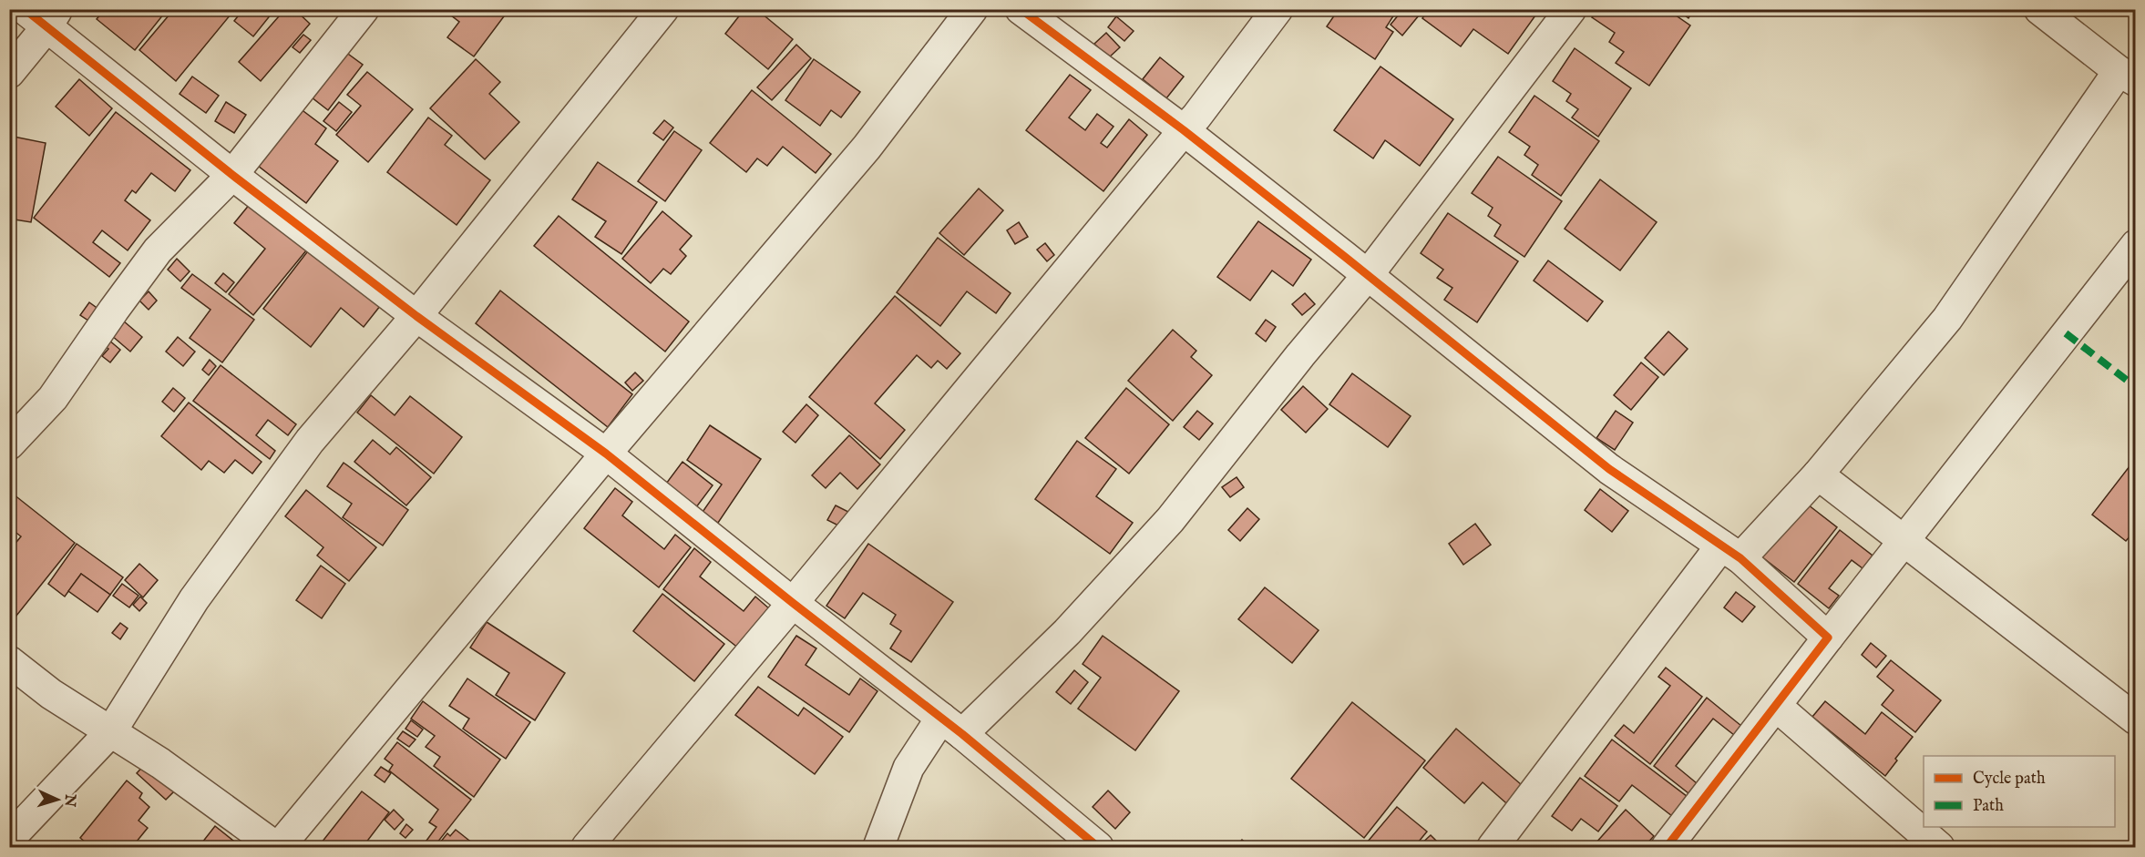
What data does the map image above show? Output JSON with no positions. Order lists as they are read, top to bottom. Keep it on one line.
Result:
{"legend":["Cycle path","Path"],"north":"right"}
